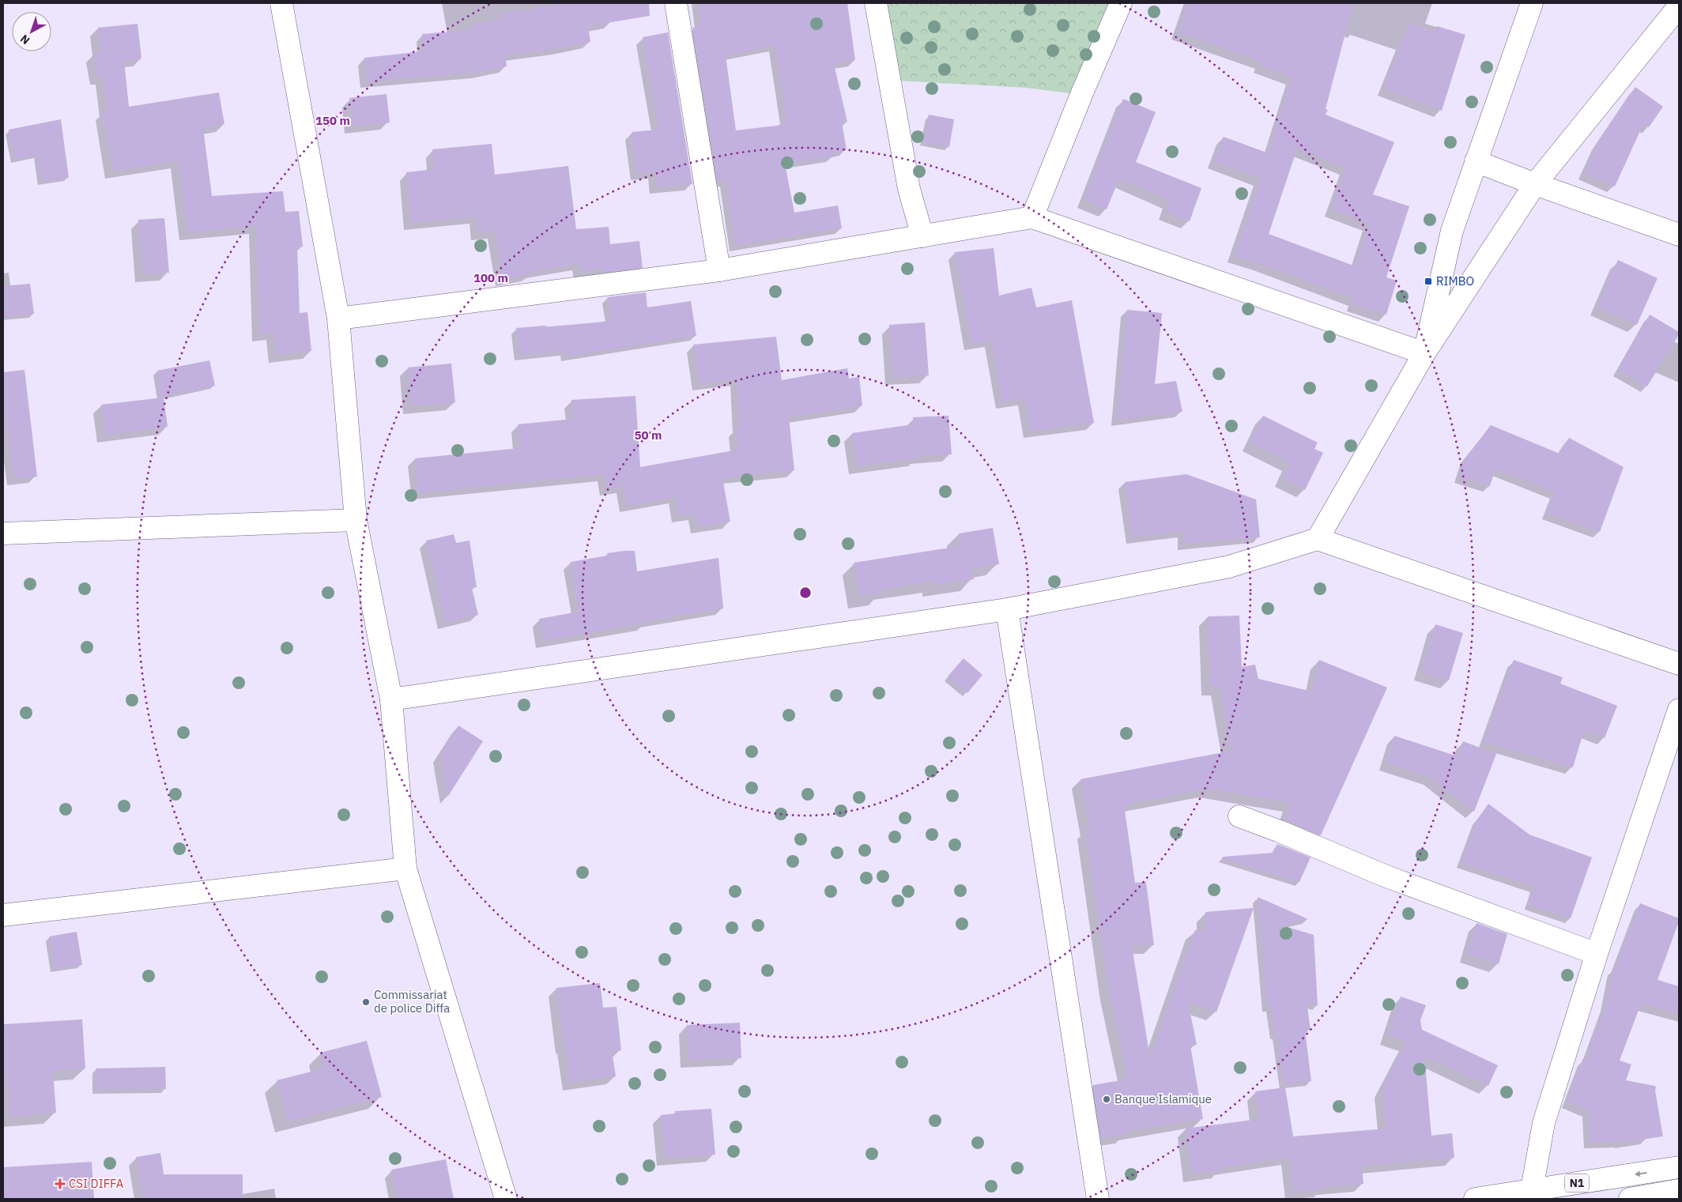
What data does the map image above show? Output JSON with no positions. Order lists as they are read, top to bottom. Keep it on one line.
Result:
{"streets":{"main road":["N1"]},"places":{"transit":["RIMBO"],"other":["Commissariat de police Diffa","Banque Islamique"],"health":["CSI DIFFA"]},"north":"bottom left","rings":["150 m","100 m","50 m"]}
